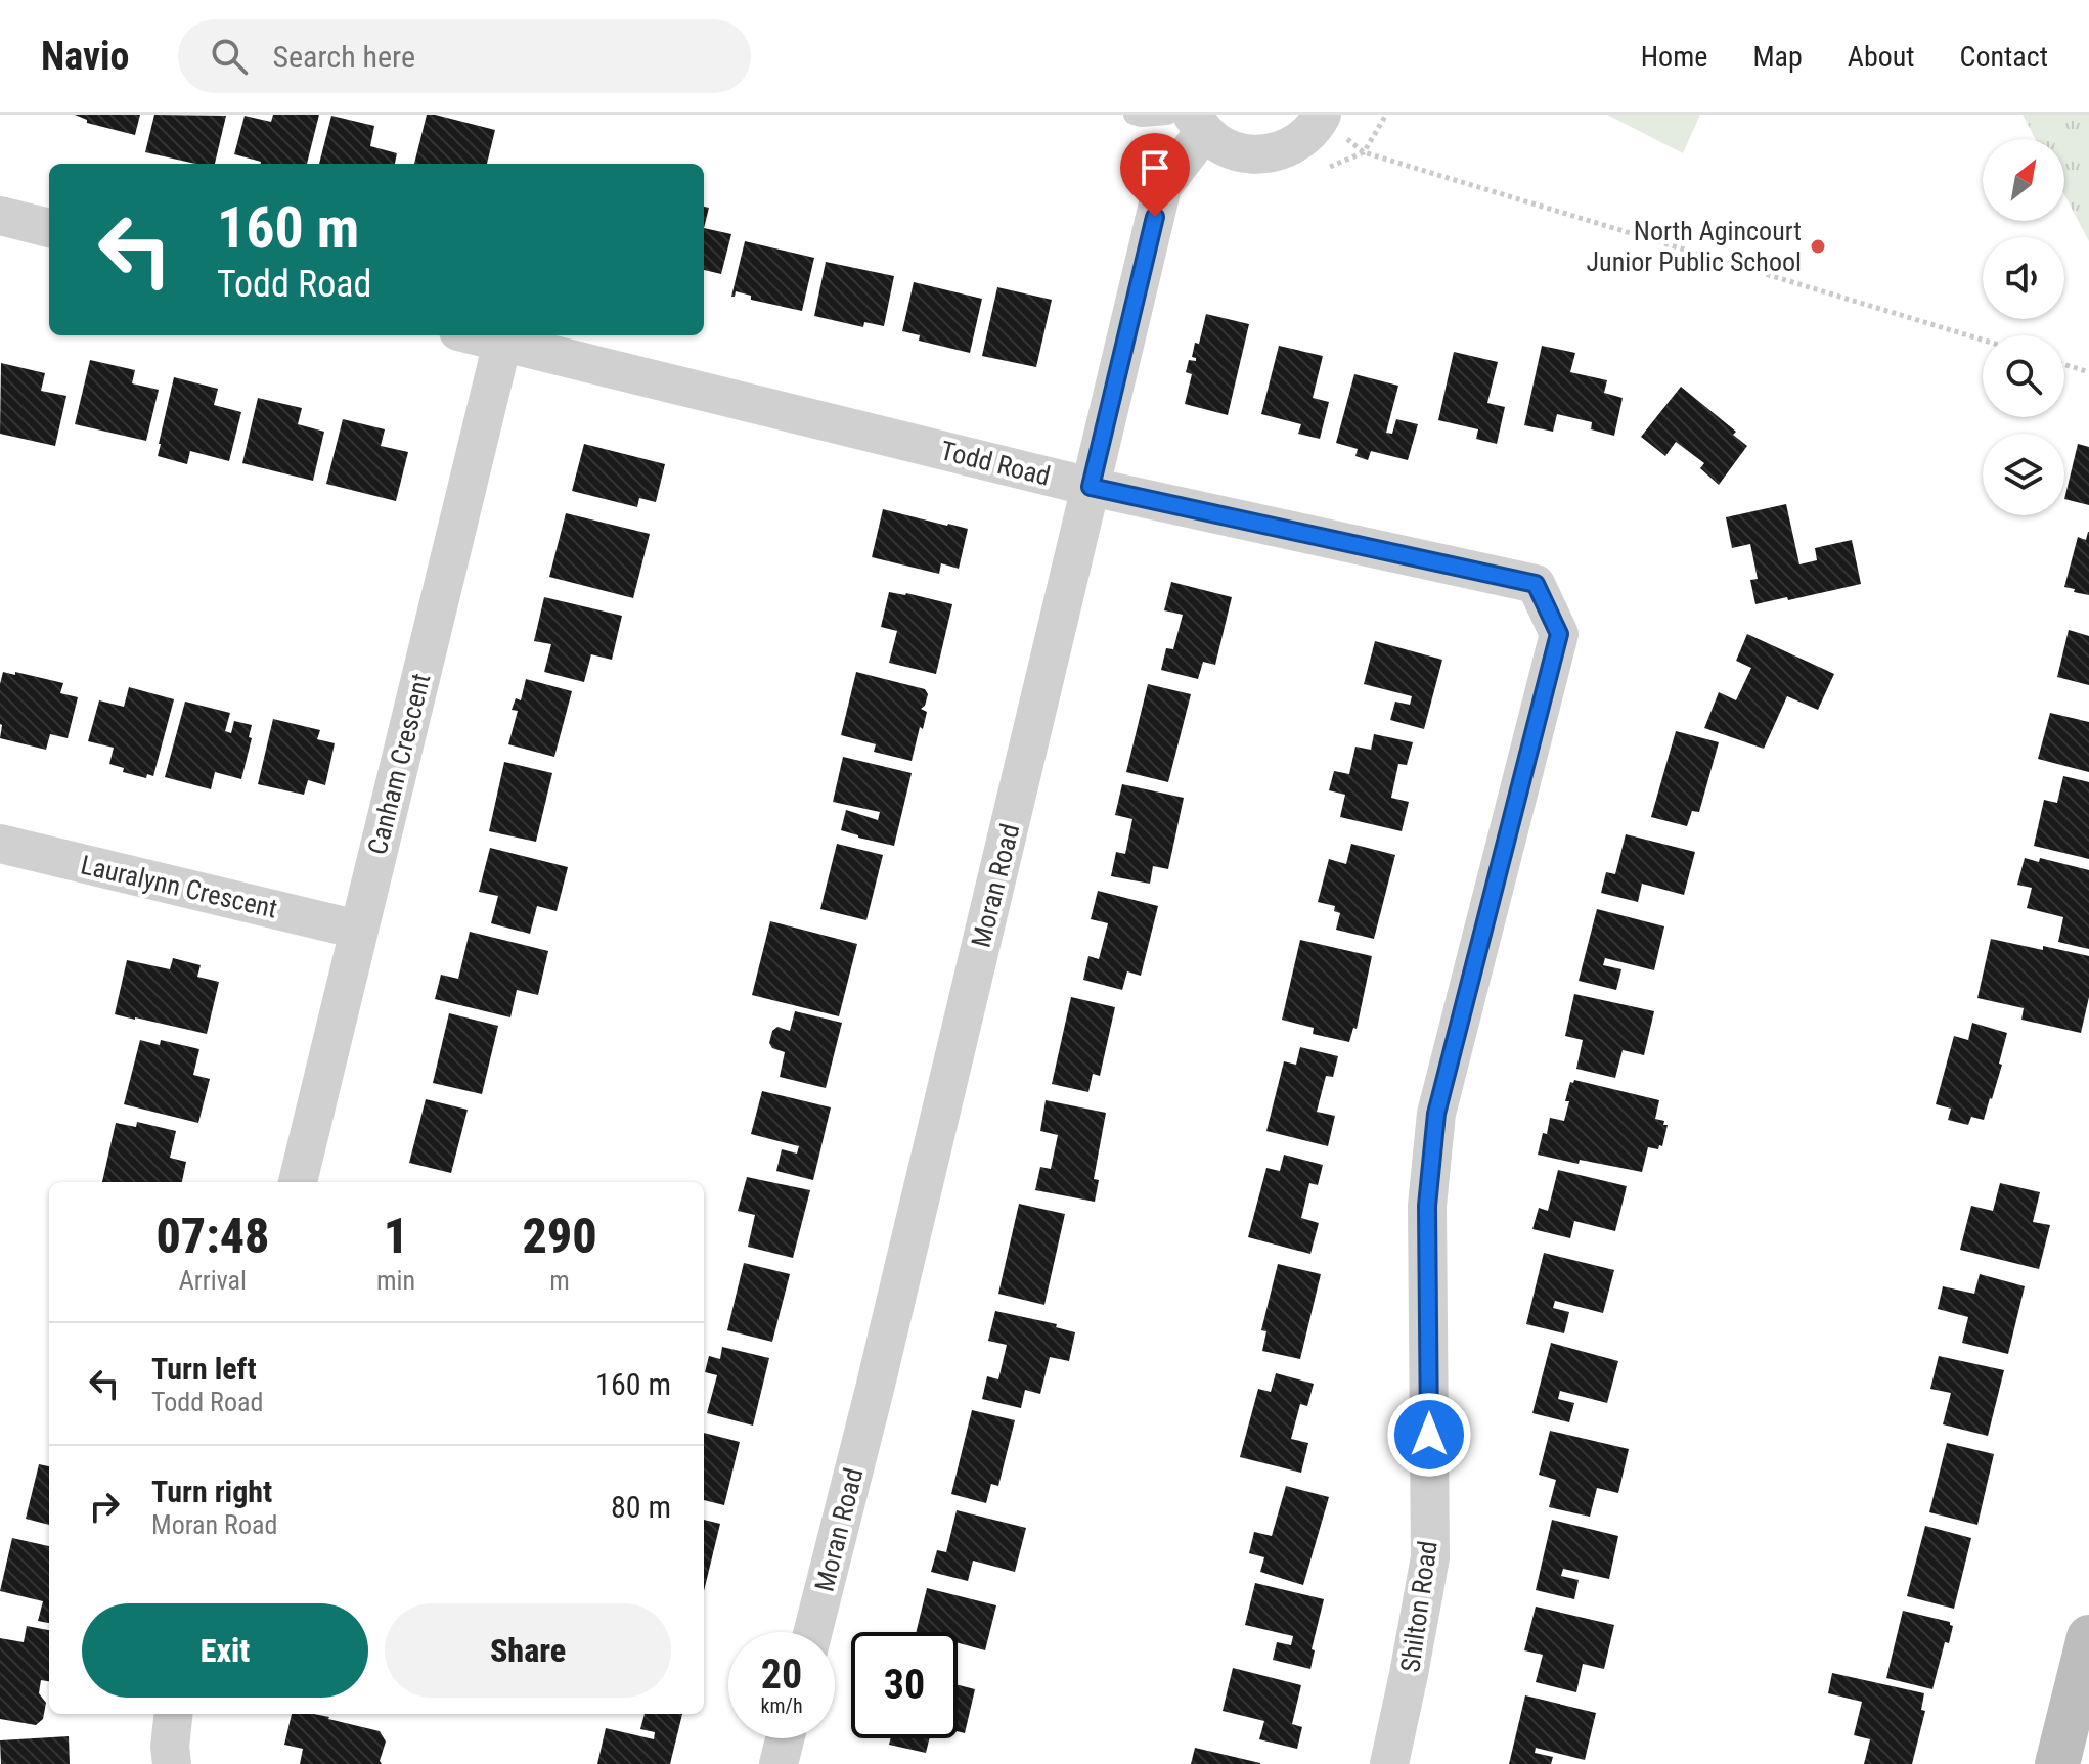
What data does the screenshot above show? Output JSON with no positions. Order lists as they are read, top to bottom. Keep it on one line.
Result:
{"streets":{"street":["Todd Road","Canham Crescent","Moran Road","Lauralynn Crescent","Shilton Road"]},"crossings":[["Todd Road","Canham Crescent"],["Todd Road","Moran Road"],["Todd Road","Shilton Road"],["Canham Crescent","Lauralynn Crescent"]],"places":["North Agincourt Junior Public School"],"north":"top right","page":{"header":"Navio","search":"Search here","nav":["Home","Map","About","Contact"],"turn":["160 m","Todd Road"],"eta":["07:48","Arrival","1","min","290","m"],"list":[{"name":"Turn left","note":"Todd Road","value":"160 m"},{"name":"Turn right","note":"Moran Road","value":"80 m"}],"buttons":["Exit","Share"],"speed":"20 km/h","limit":"30"}}
